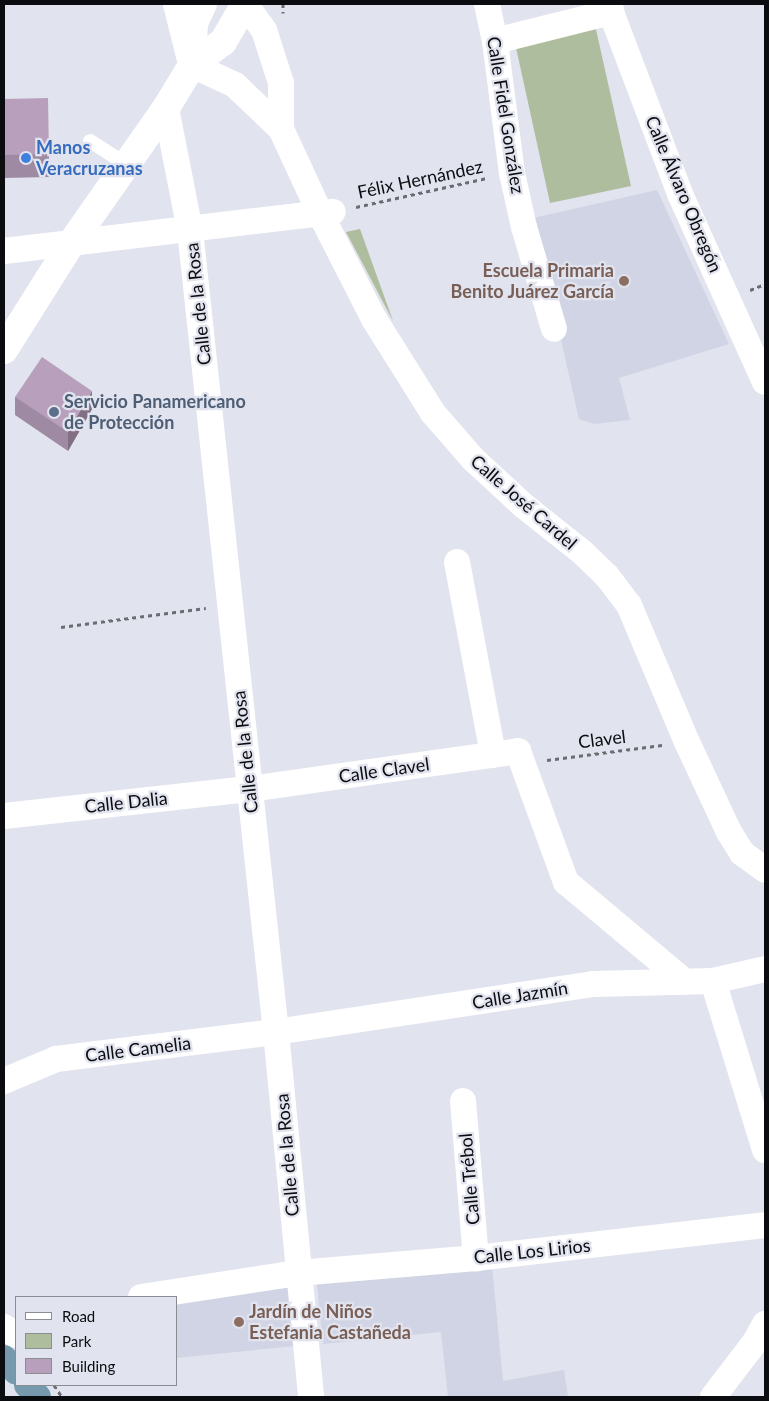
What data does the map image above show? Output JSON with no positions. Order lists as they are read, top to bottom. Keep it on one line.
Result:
{"streets":{"street":["Calle Fidel González","Calle Álvaro Obregón","Calle de la Rosa","Calle José Cardel","Calle Clavel","Calle Dalia","Calle Jazmín","Calle Camelia","Calle Trébol","Calle Los Lirios"],"path":["Félix Hernández","Clavel"]},"crossings":[["Calle Fidel González","Félix Hernández"],["Félix Hernández","Calle José Cardel"],["Calle de la Rosa","Calle Clavel"],["Calle de la Rosa","Calle Dalia"],["Calle de la Rosa","Calle Jazmín"],["Calle de la Rosa","Calle Camelia"],["Calle de la Rosa","Calle Los Lirios"],["Calle José Cardel","Clavel"],["Clavel","Calle Clavel"],["Calle Clavel","Calle Dalia"],["Calle Jazmín","Calle Camelia"],["Calle Trébol","Calle Los Lirios"]],"places":["Manos Veracruzanas","Escuela Primaria Benito Juárez García","Servicio Panamericano de Protección","Jardín de Niños Estefania Castañeda"],"legend":["Road","Park","Building"]}
